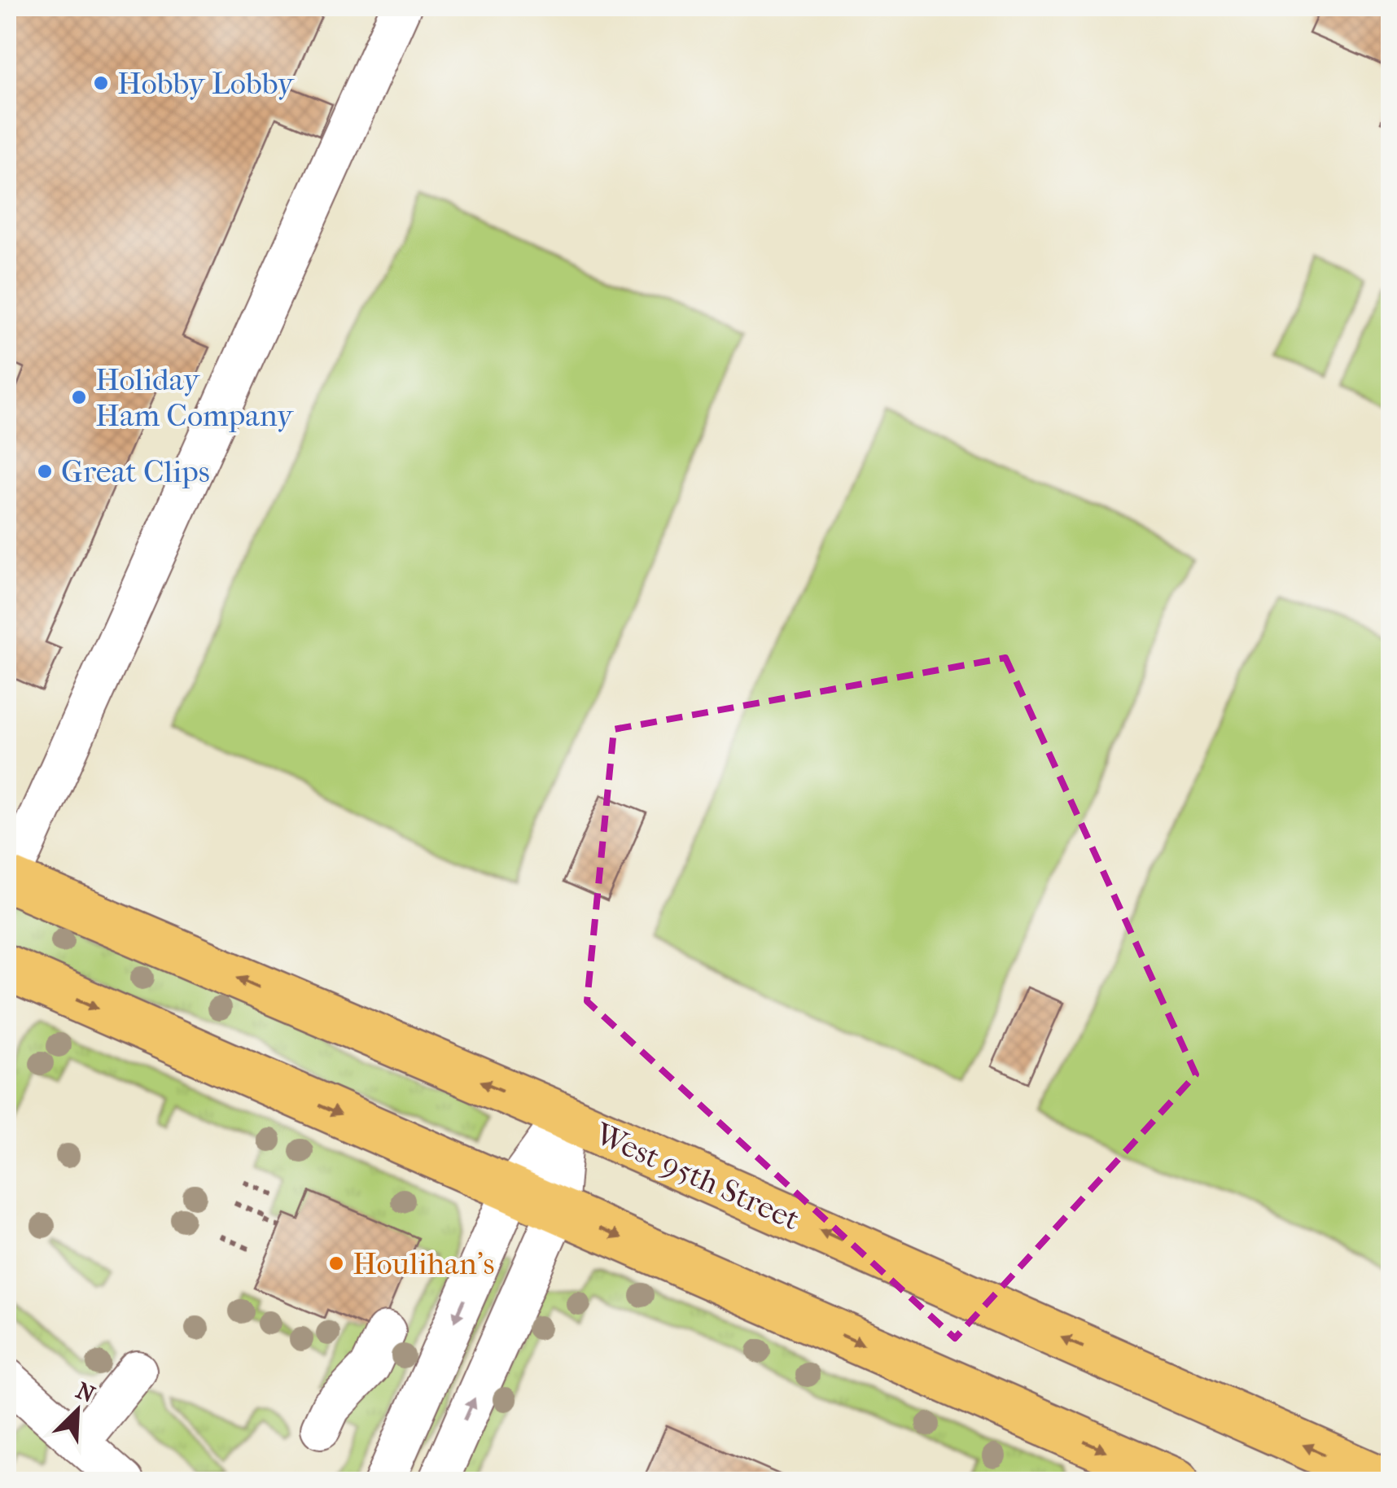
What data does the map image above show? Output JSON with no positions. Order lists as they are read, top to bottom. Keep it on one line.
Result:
{"streets":{"main road":["West 95th Street"]},"places":["Hobby Lobby","Holiday Ham Company","Great Clips","Houlihan's"],"north":"top right"}
